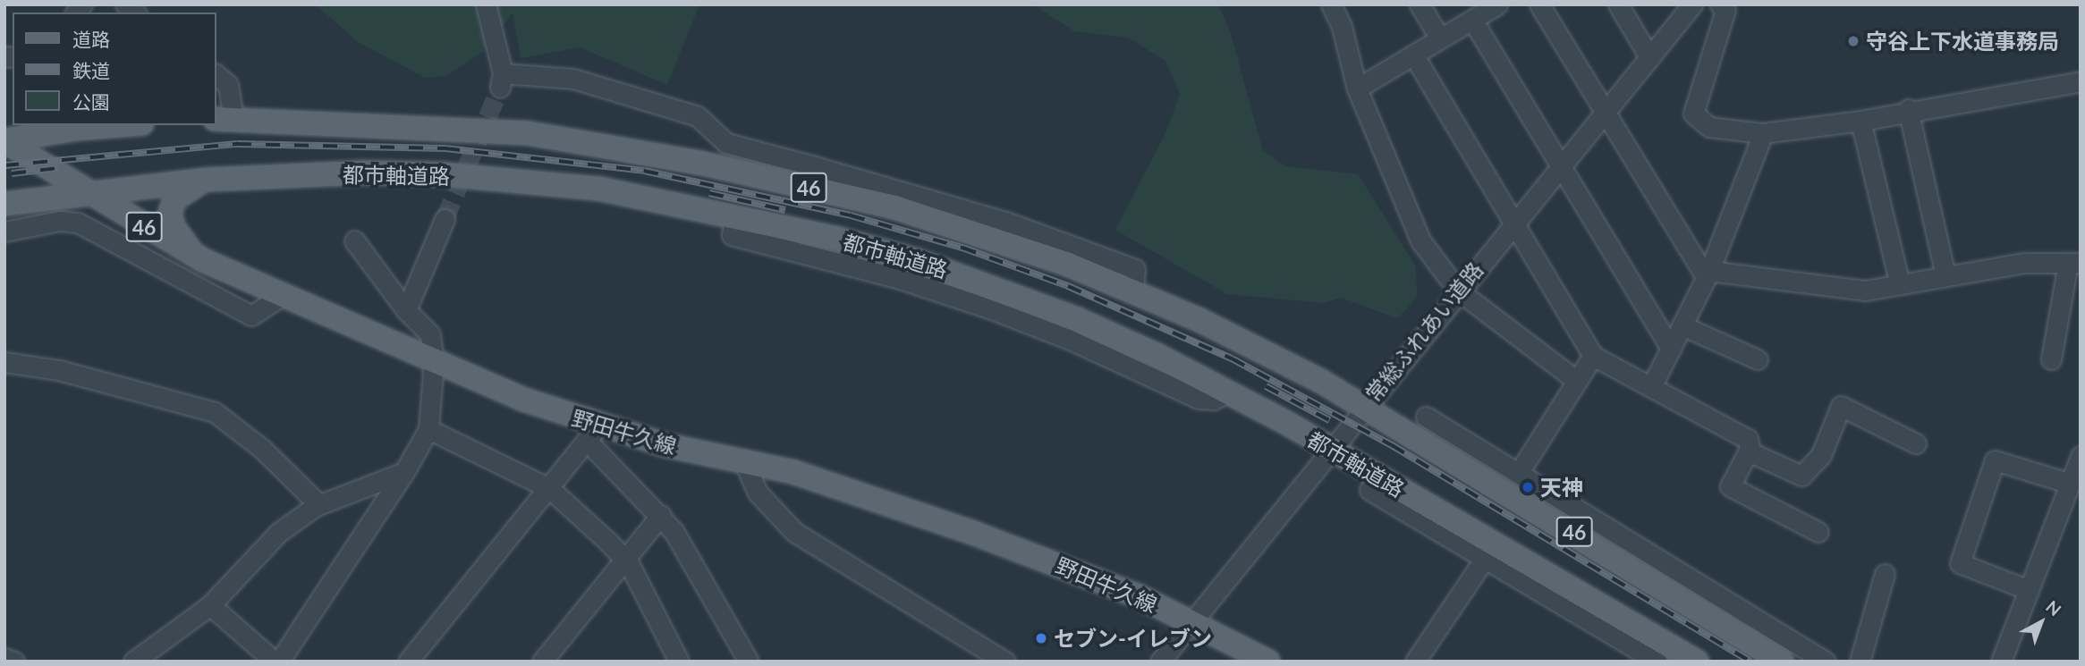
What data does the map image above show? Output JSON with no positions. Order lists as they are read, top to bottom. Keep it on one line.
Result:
{"streets":{"main road":["都市軸道路","46","野田牛久線"],"street":["常総ふれあい道路"]},"crossings":[["都市軸道路","常総ふれあい道路"],["都市軸道路","野田牛久線"],["46","野田牛久線"],["常総ふれあい道路","野田牛久線"]],"places":["守谷上下水道事務局","天神","セブン-イレブン"],"legend":["道路","鉄道","公園"],"north":"top right"}
